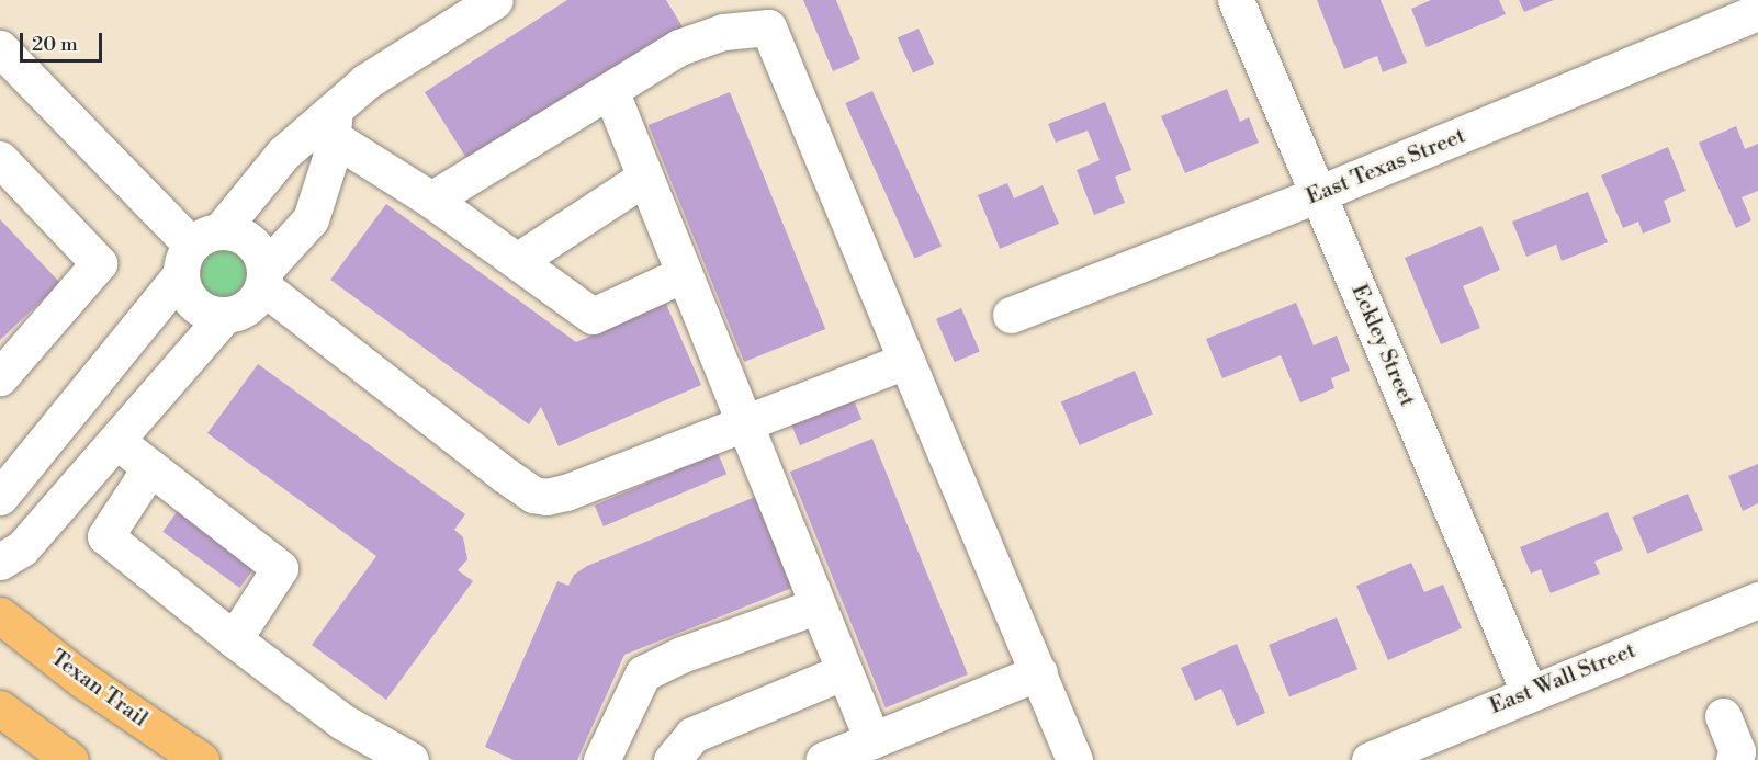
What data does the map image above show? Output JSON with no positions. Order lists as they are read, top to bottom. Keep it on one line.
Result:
{"streets":{"main road":["Texan Trail"],"street":["East Texas Street","Eckley Street","East Wall Street"]},"crossings":[["East Texas Street","Eckley Street"],["Eckley Street","East Wall Street"]],"scale_bar":"20 m"}
